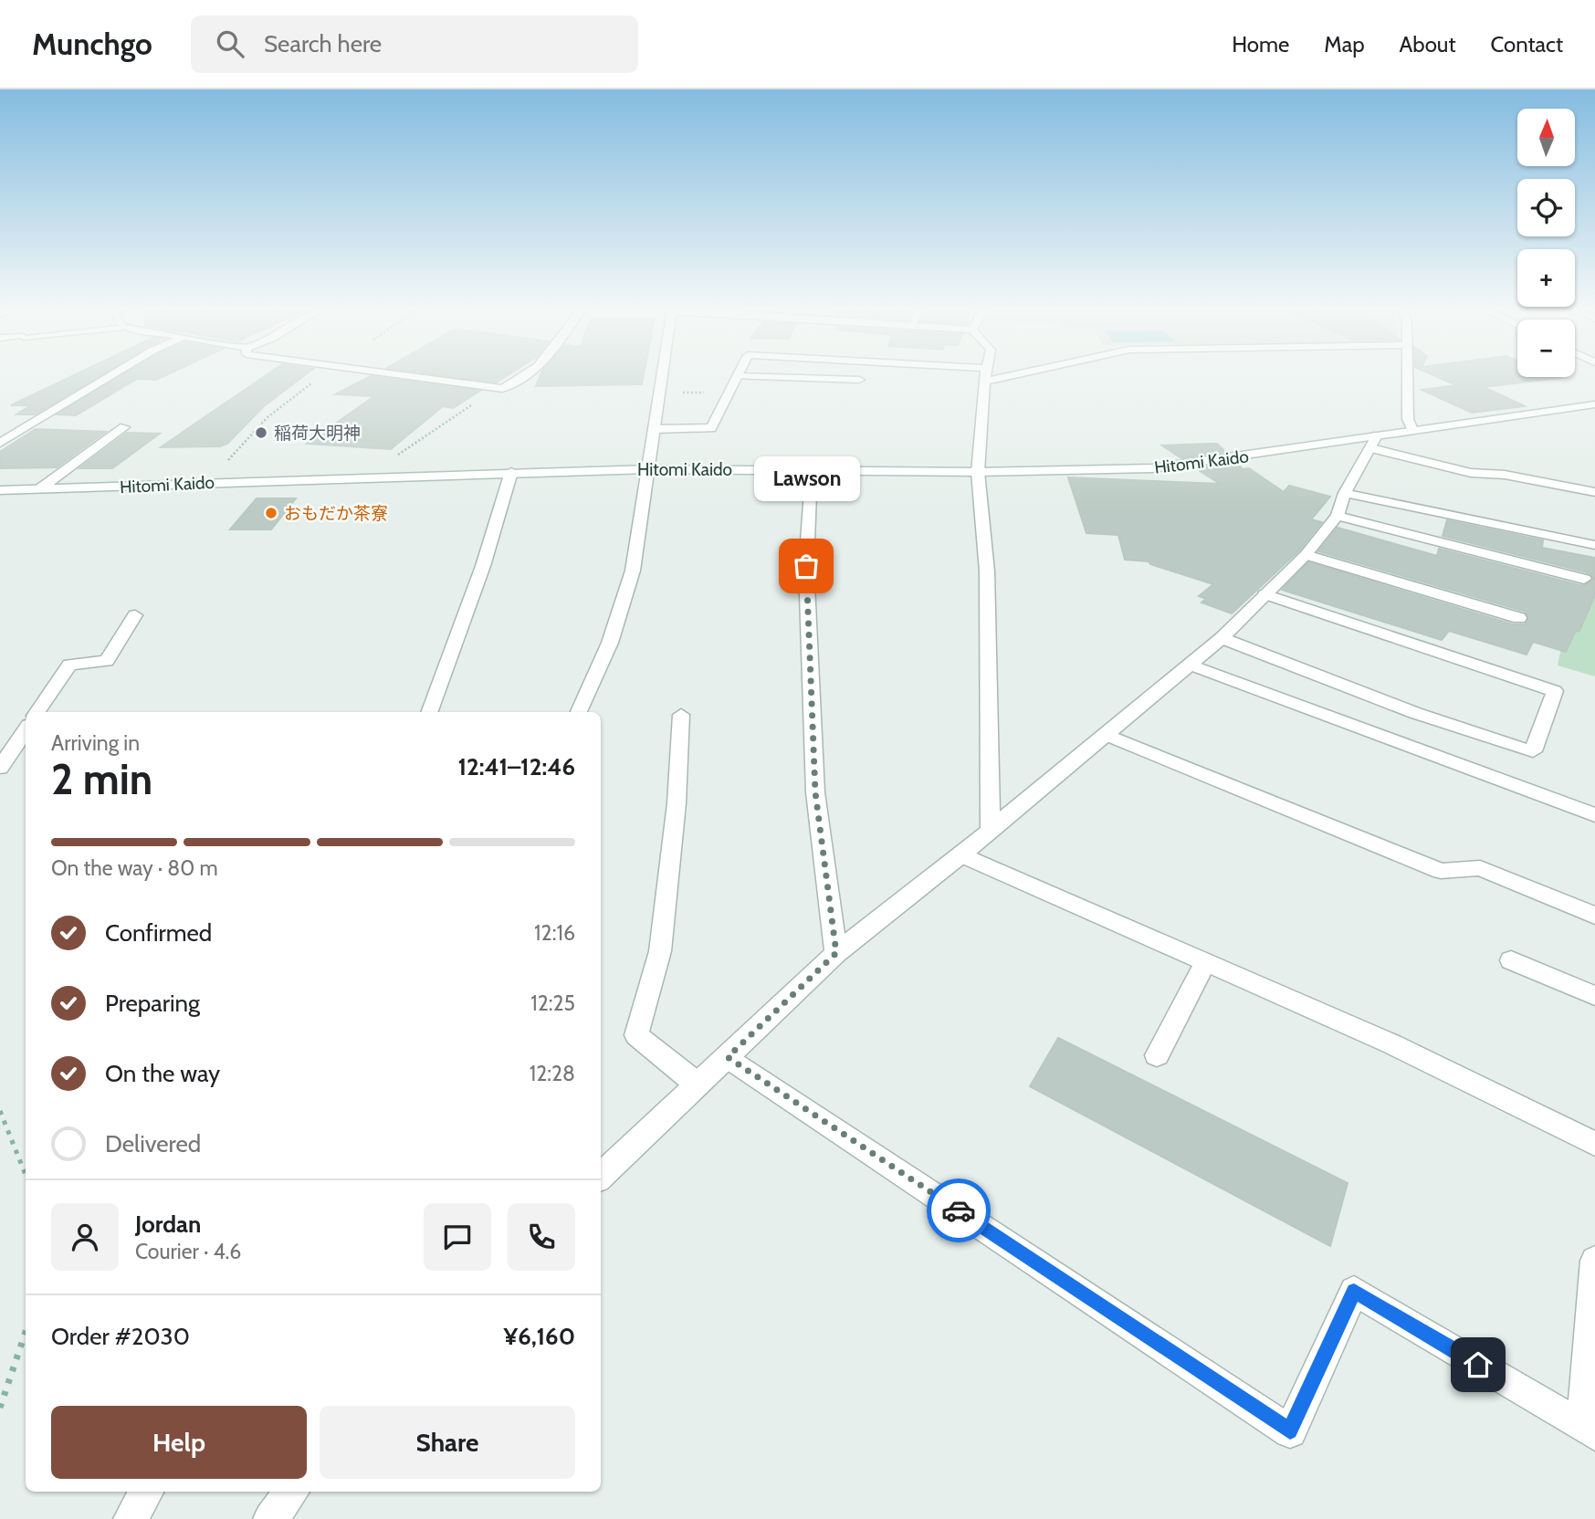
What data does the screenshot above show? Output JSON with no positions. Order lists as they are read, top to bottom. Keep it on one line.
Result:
{"streets":{"street":["Hitomi Kaido"]},"places":["稲荷大明神","おもだか茶寮","Lawson"],"north":"top","page":{"header":"Munchgo","search":"Search here","nav":["Home","Map","About","Contact"],"map_buttons":["+","−"],"bubble":"Lawson","heading":["2 min","Arriving in","12:41–12:46"],"panel":["Jordan","Courier · 4.6","Order #2030","¥6,160"],"bar":"On the way · 80 m","list":[["Confirmed","12:16"],["Preparing","12:25"],["On the way","12:28"],"Delivered"],"buttons":["Help","Share"]}}
